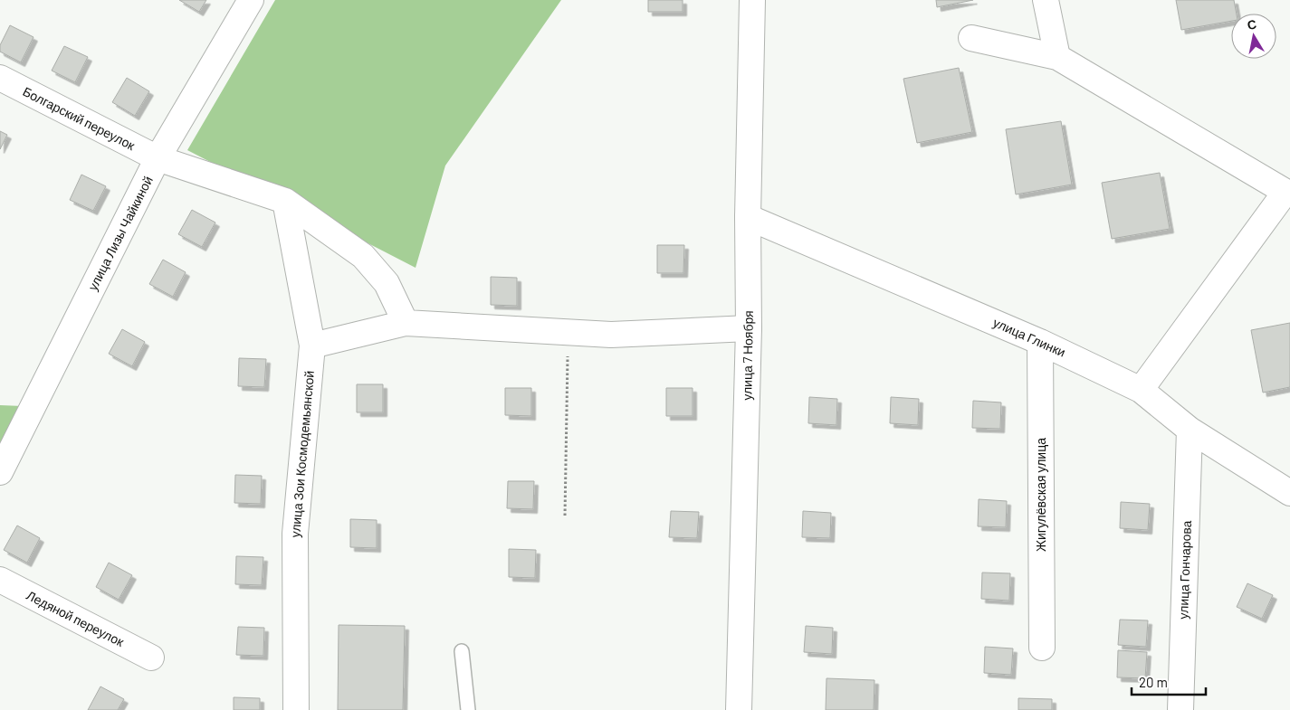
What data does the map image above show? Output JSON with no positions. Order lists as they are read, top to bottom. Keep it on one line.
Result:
{"streets":{"street":["Болгарский переулок","улица Лизы Чайкиной","улица Глинки","улица 7 Ноября","улица Зои Космодемьянской","Жигулёвская улица","улица Гончарова","Ледяной переулок"]},"crossings":[["Болгарский переулок","улица Лизы Чайкиной"],["Болгарский переулок","улица Зои Космодемьянской"],["улица Глинки","улица 7 Ноября"],["улица Глинки","Жигулёвская улица"],["улица Глинки","улица Гончарова"]],"scale_bar":"20 m","north":"top"}
